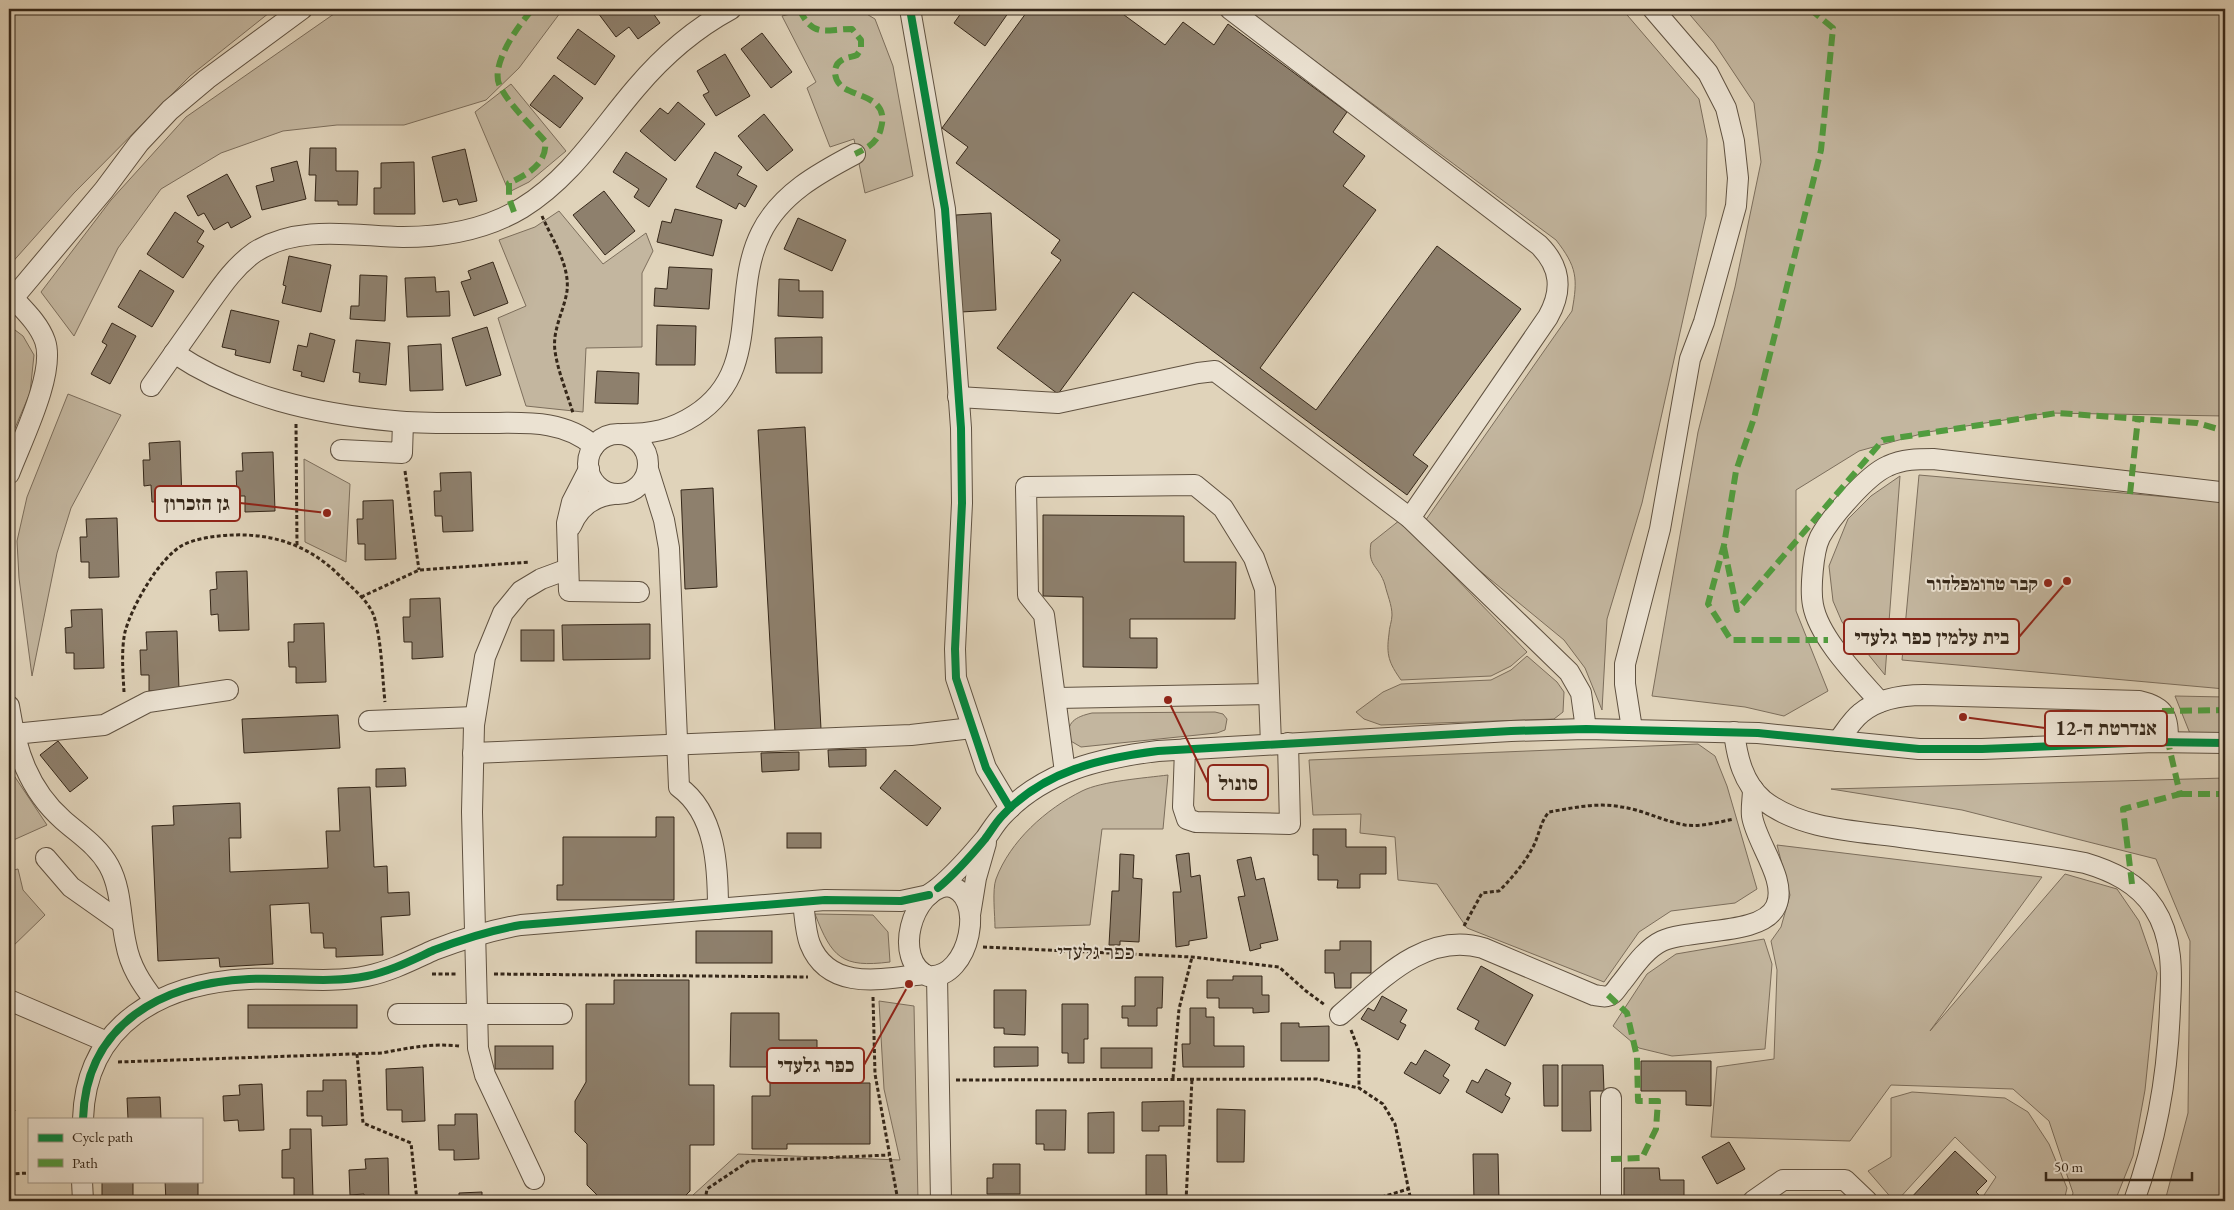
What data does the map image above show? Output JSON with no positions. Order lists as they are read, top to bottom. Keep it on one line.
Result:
{"districts":["כפר גלעדי"],"places":["גן הזכרון","בית עלמין כפר גלעדי","קבר טרומפלדור","סונול","אנדרטת ה-12","כפר גלעדי"],"legend":["Cycle path","Path"],"scale_bar":"50 m"}
